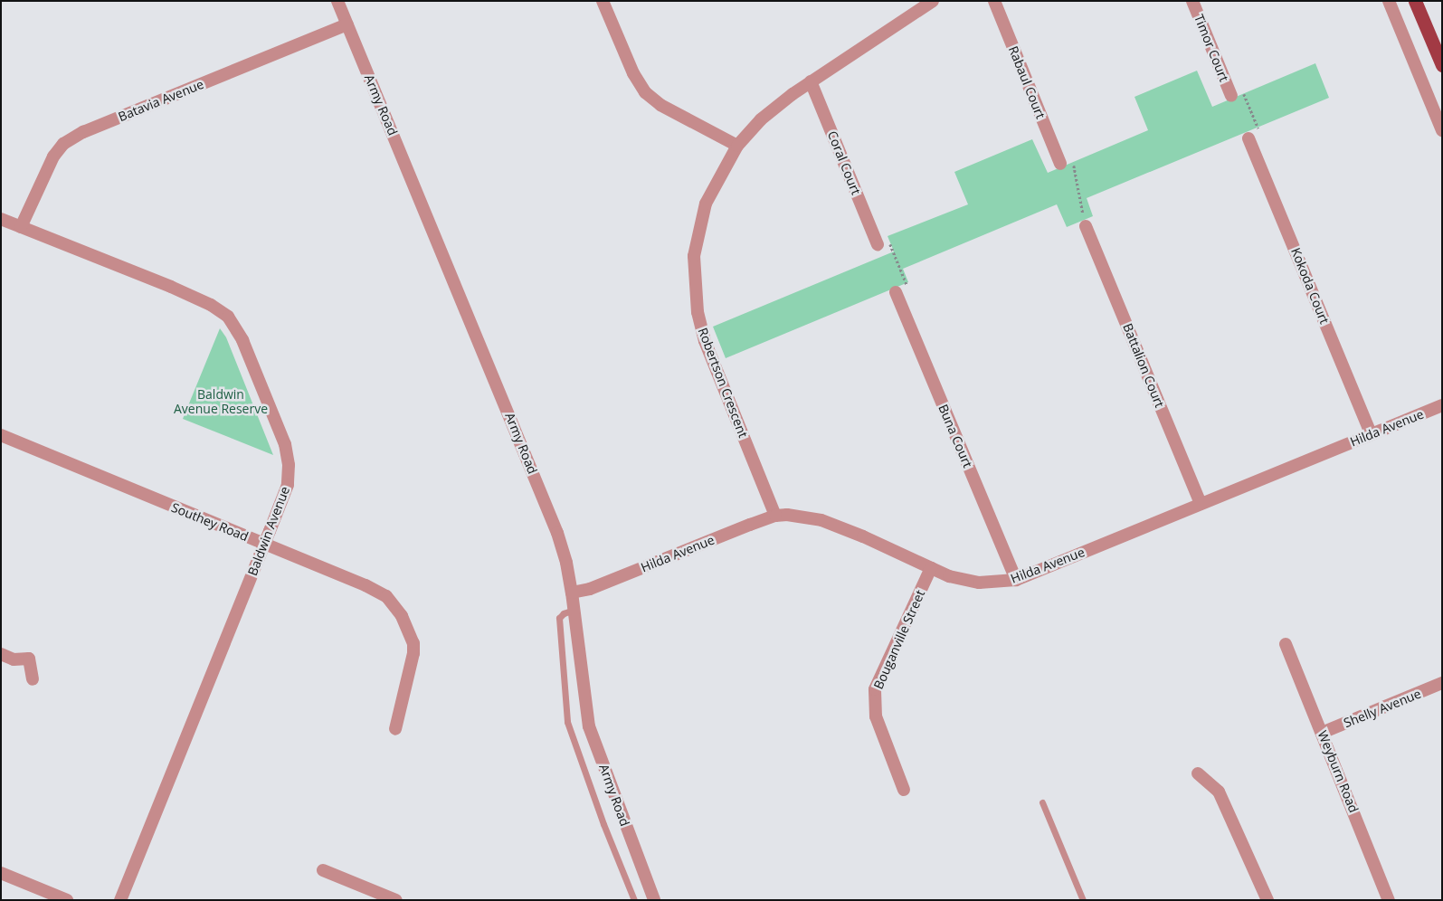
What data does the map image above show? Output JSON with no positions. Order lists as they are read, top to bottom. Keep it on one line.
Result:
{"streets":{"street":["Timor Court","Rabaul Court","Batavia Avenue","Army Road","Coral Court","Kokoda Court","Battalion Court","Robertson Crescent","Hilda Avenue","Buna Court","Southey Road","Baldwin Avenue","Bouganville Street","Shelly Avenue","Weyburn Road"]},"crossings":[["Batavia Avenue","Army Road"],["Batavia Avenue","Baldwin Avenue"],["Army Road","Hilda Avenue"],["Coral Court","Robertson Crescent"],["Kokoda Court","Hilda Avenue"],["Battalion Court","Hilda Avenue"],["Robertson Crescent","Hilda Avenue"],["Hilda Avenue","Buna Court"],["Hilda Avenue","Bouganville Street"],["Southey Road","Baldwin Avenue"],["Shelly Avenue","Weyburn Road"]],"parks":["Baldwin Avenue Reserve"]}
